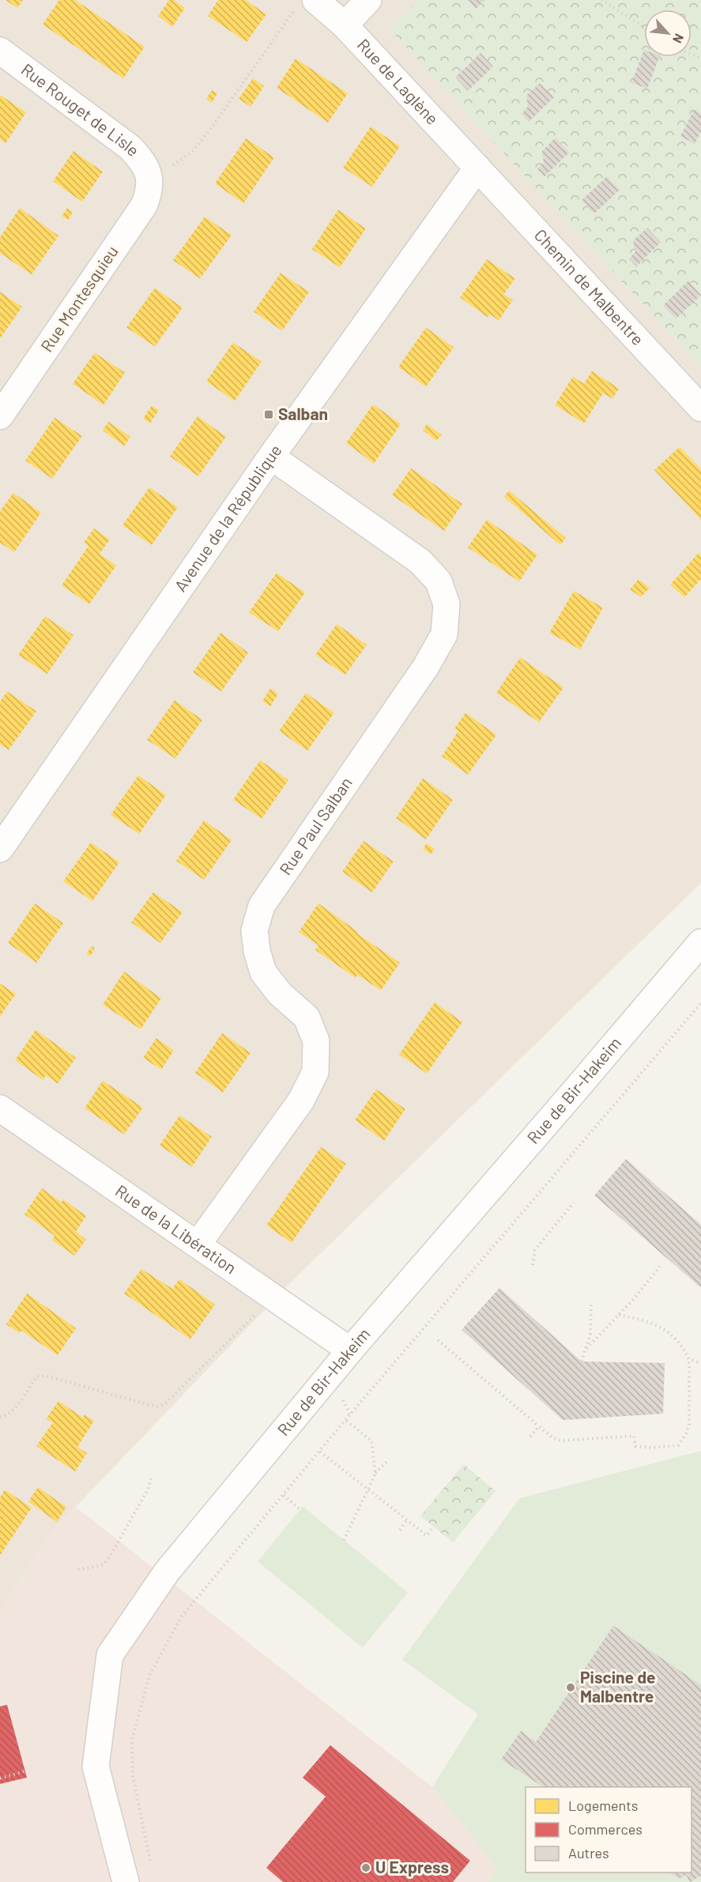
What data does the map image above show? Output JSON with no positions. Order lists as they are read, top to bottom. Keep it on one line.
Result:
{"streets":{"street":["Rue de Laglène","Rue Rouget de Lisle","Chemin de Malbentre","Rue Montesquieu","Avenue de la République","Rue Paul Salban","Rue de Bir-Hakeim","Rue de la Libération"]},"crossings":[["Rue de Laglène","Chemin de Malbentre"],["Rue de Laglène","Avenue de la République"],["Rue Rouget de Lisle","Rue Montesquieu"],["Chemin de Malbentre","Avenue de la République"],["Avenue de la République","Rue Paul Salban"],["Rue Paul Salban","Rue de la Libération"],["Rue de Bir-Hakeim","Rue de la Libération"]],"places":{"transit":["Salban"],"other":["Piscine de Malbentre","U Express"]},"legend":["Logements","Commerces","Autres"],"north":"bottom right"}
